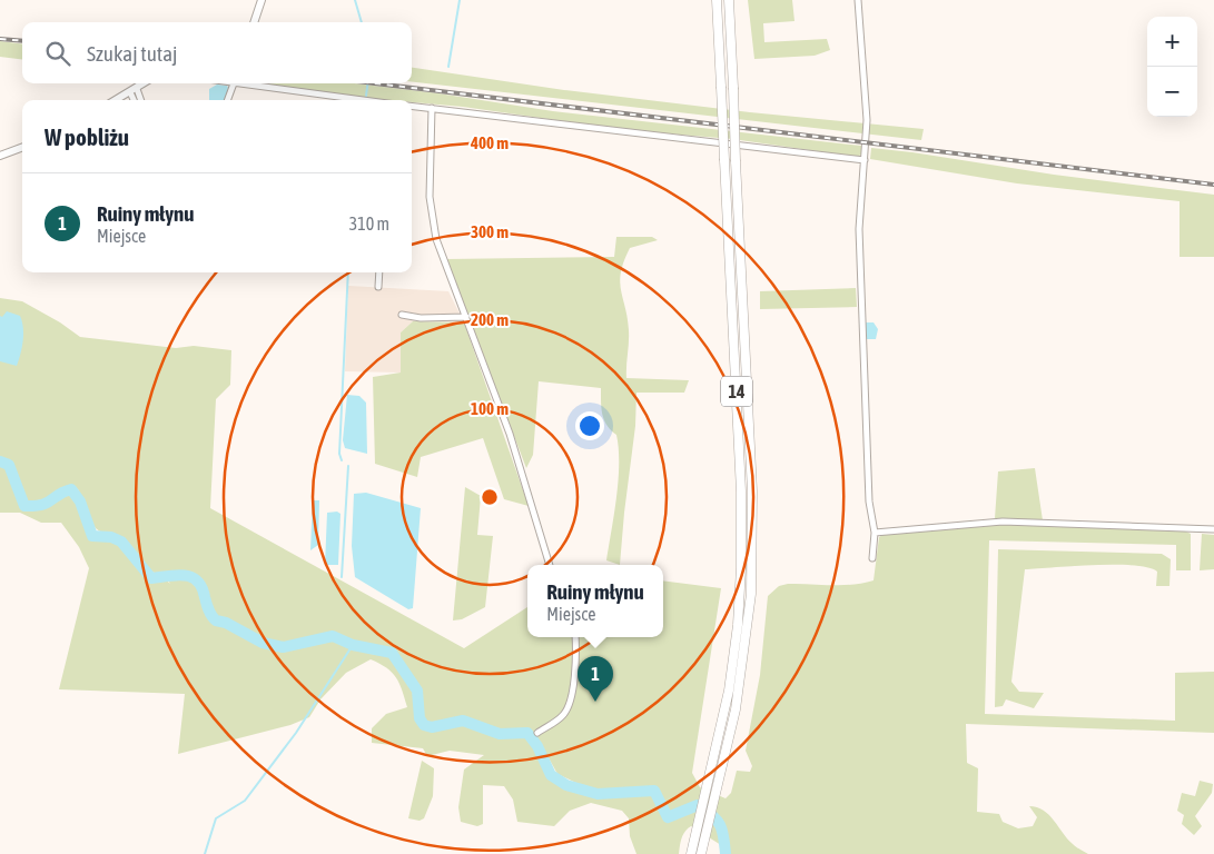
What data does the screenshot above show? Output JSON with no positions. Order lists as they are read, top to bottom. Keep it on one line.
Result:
{"streets":{"main road":["14"]},"page":{"map_buttons":["+","−"],"search":"Szukaj tutaj","heading":"W pobliżu","list":[{"mark":"1","name":"Ruiny młynu","note":"Miejsce","value":"310 m"}],"popup":["Ruiny młynu","Miejsce"],"pins":"1"},"rings":["400 m","300 m","200 m","100 m"]}
